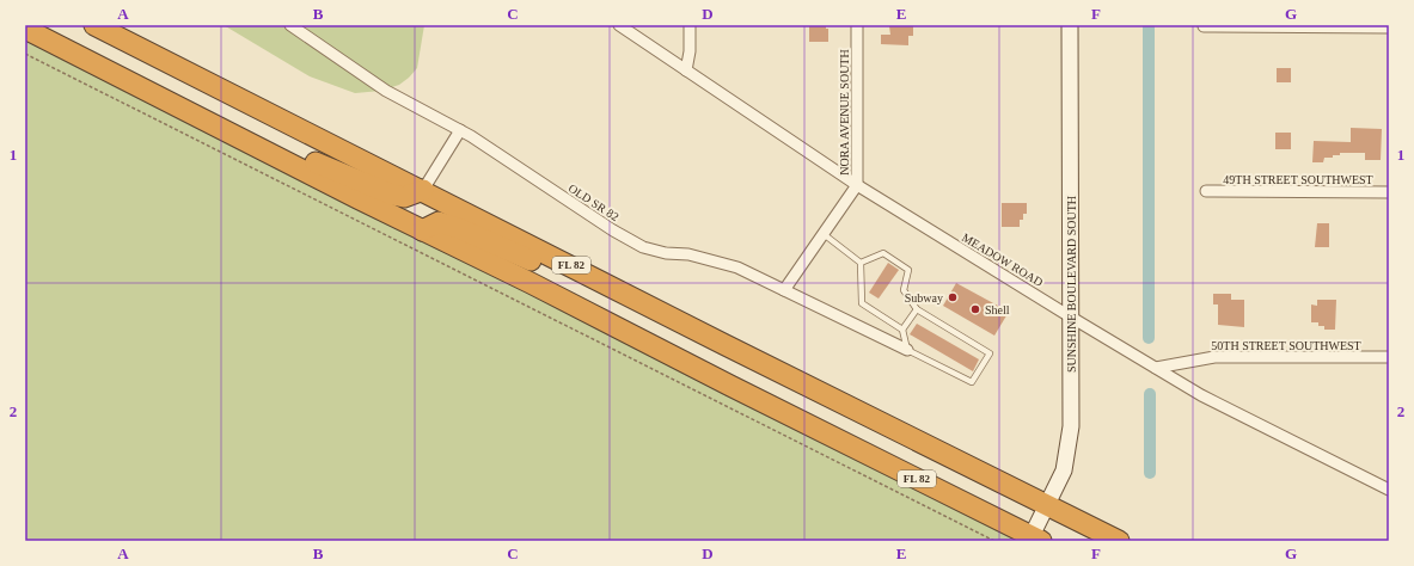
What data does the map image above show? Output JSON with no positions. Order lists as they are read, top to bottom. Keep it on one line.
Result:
{"streets":{"highway":["FL 82"],"street":["NORA AVENUE SOUTH","49TH STREET SOUTHWEST","OLD SR 82","MEADOW ROAD","SUNSHINE BOULEVARD SOUTH","50TH STREET SOUTHWEST"]},"crossings":[["NORA AVENUE SOUTH","OLD SR 82"],["NORA AVENUE SOUTH","MEADOW ROAD"],["MEADOW ROAD","SUNSHINE BOULEVARD SOUTH"],["MEADOW ROAD","50TH STREET SOUTHWEST"],["FL 82","SUNSHINE BOULEVARD SOUTH"]],"places":["Subway","Shell"],"grid":{"columns":["A","B","C","D","E","F","G"],"rows":["1","2"]}}
